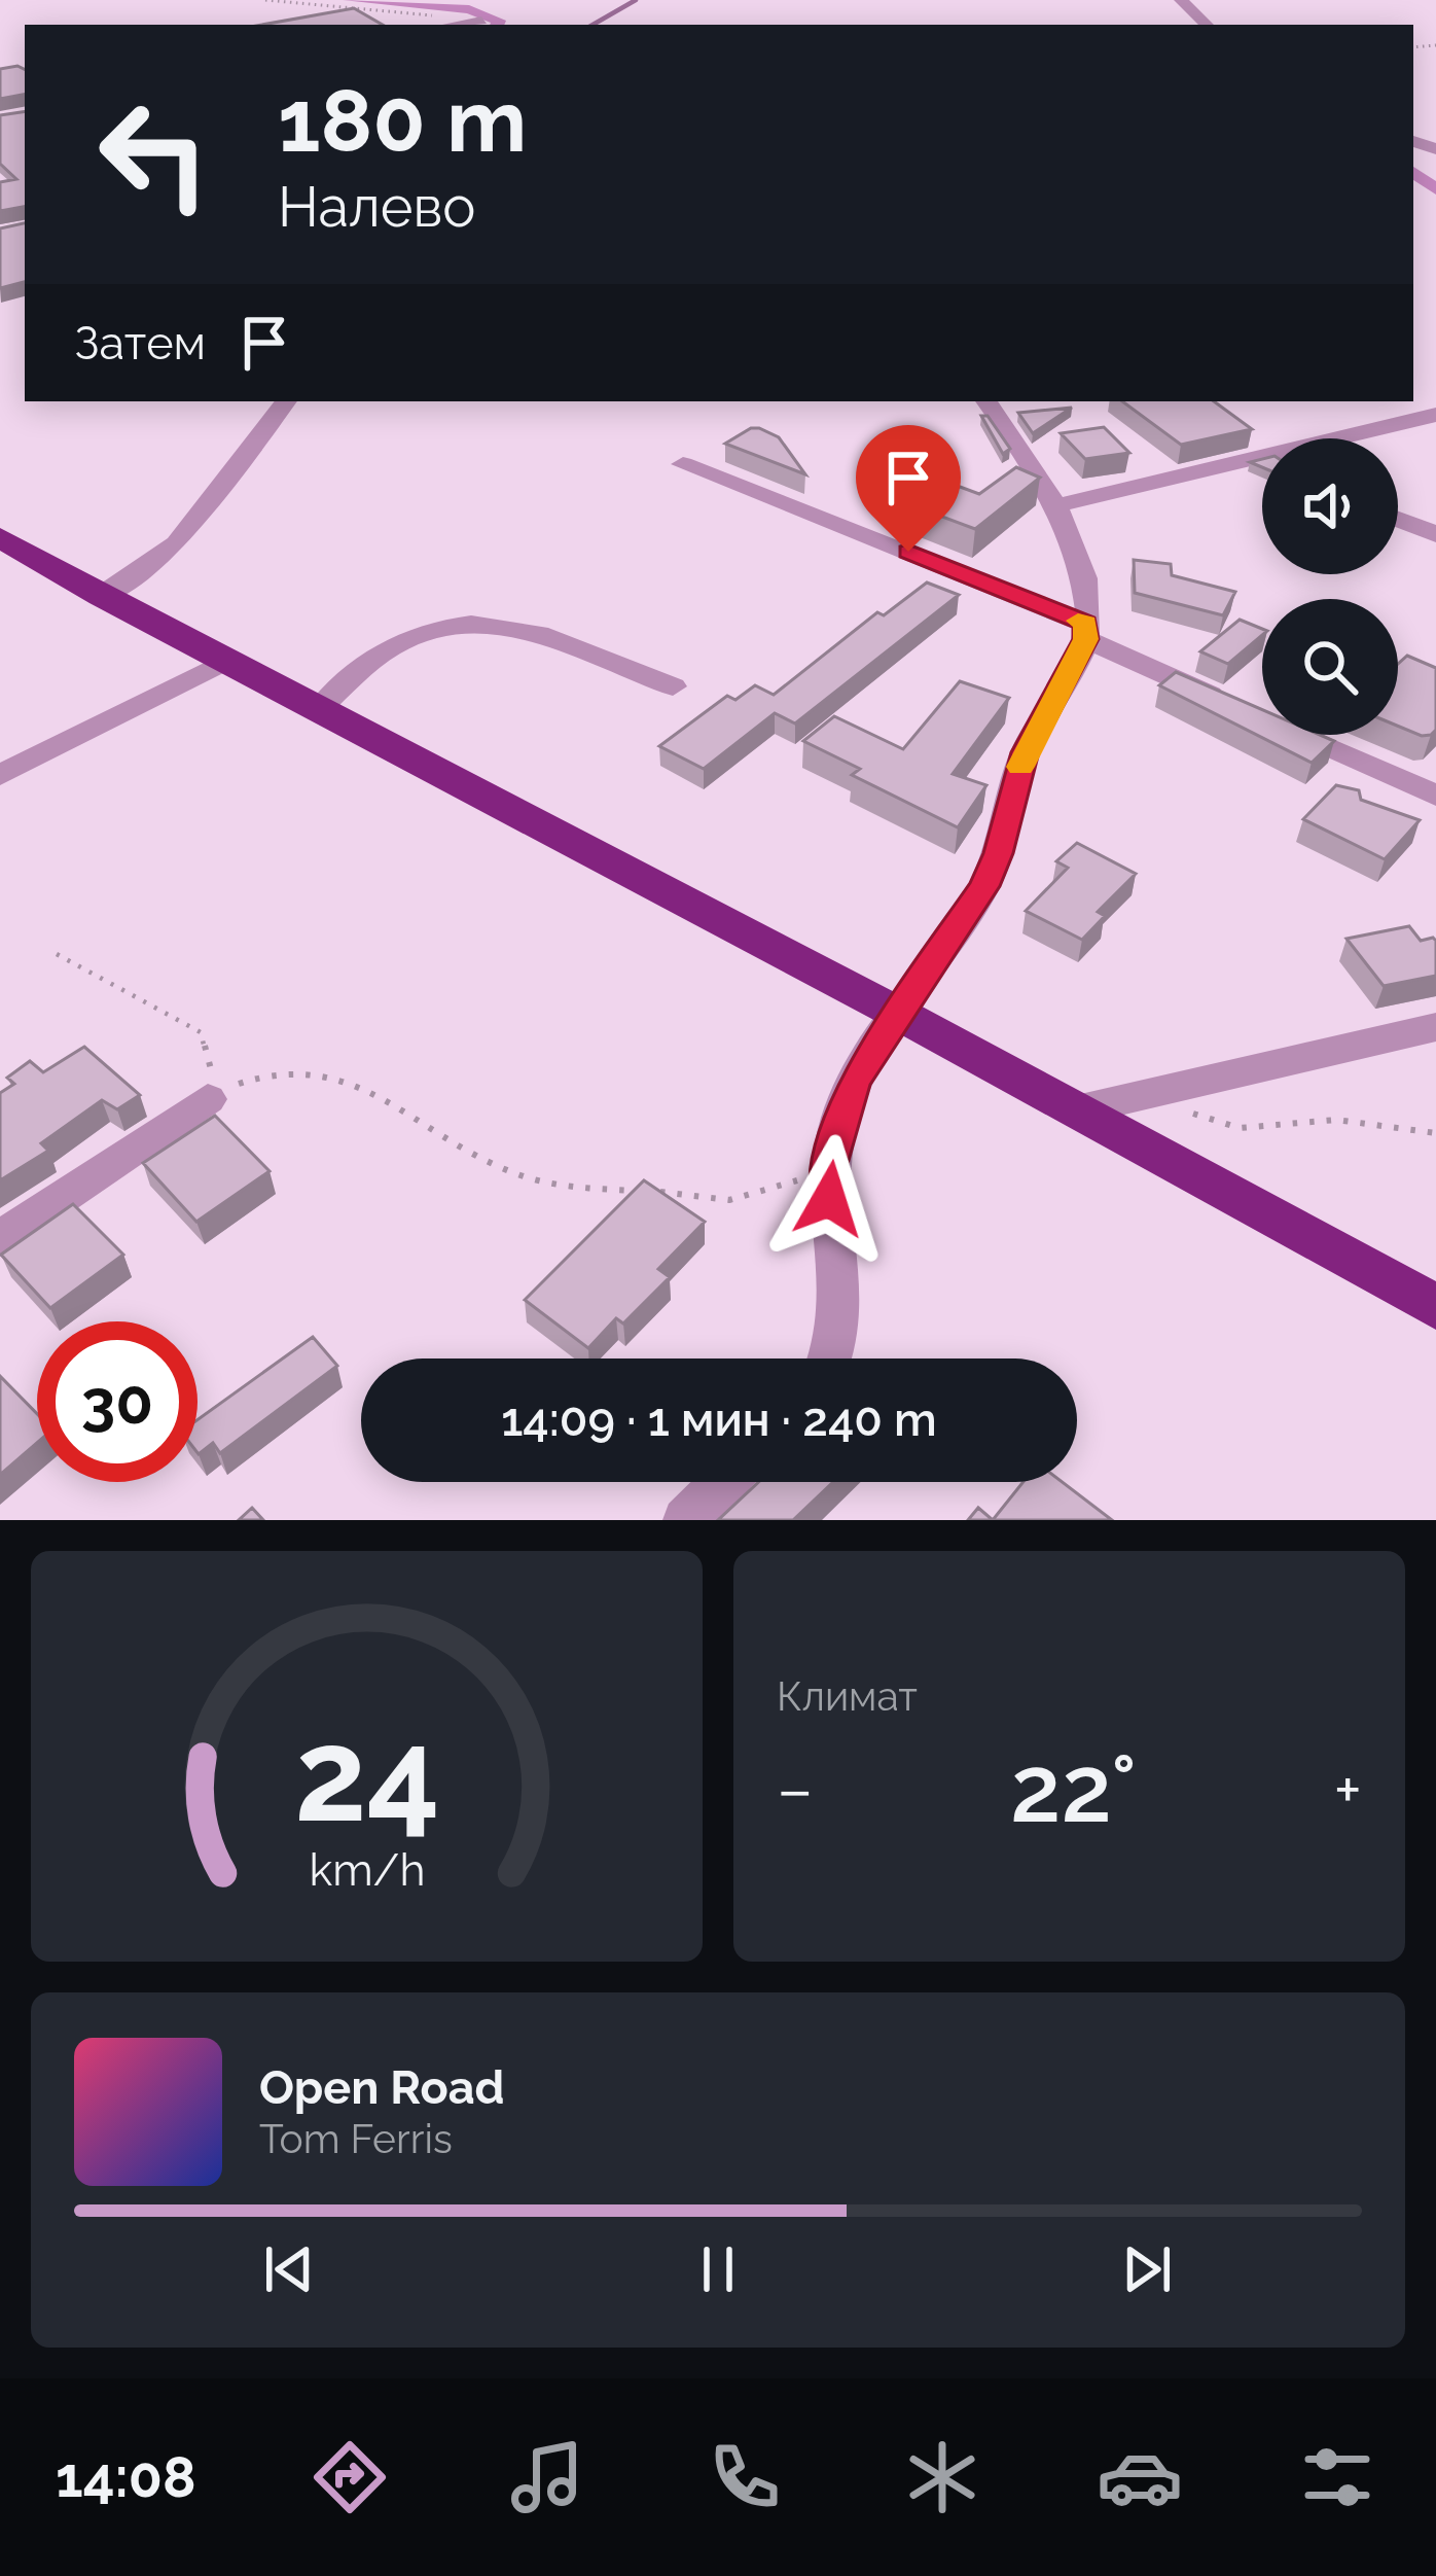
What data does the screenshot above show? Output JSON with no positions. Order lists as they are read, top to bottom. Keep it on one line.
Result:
{"page":{"turn":["180 m","Налево"],"then":"Затем","limit":"30","trip":"14:09 · 1 мин · 240 m","tile":"Климат","heat":["−","22°","+"],"song":["Open Road","Tom Ferris"],"tabs":"14:08","gauge":["24","km/h"]}}
